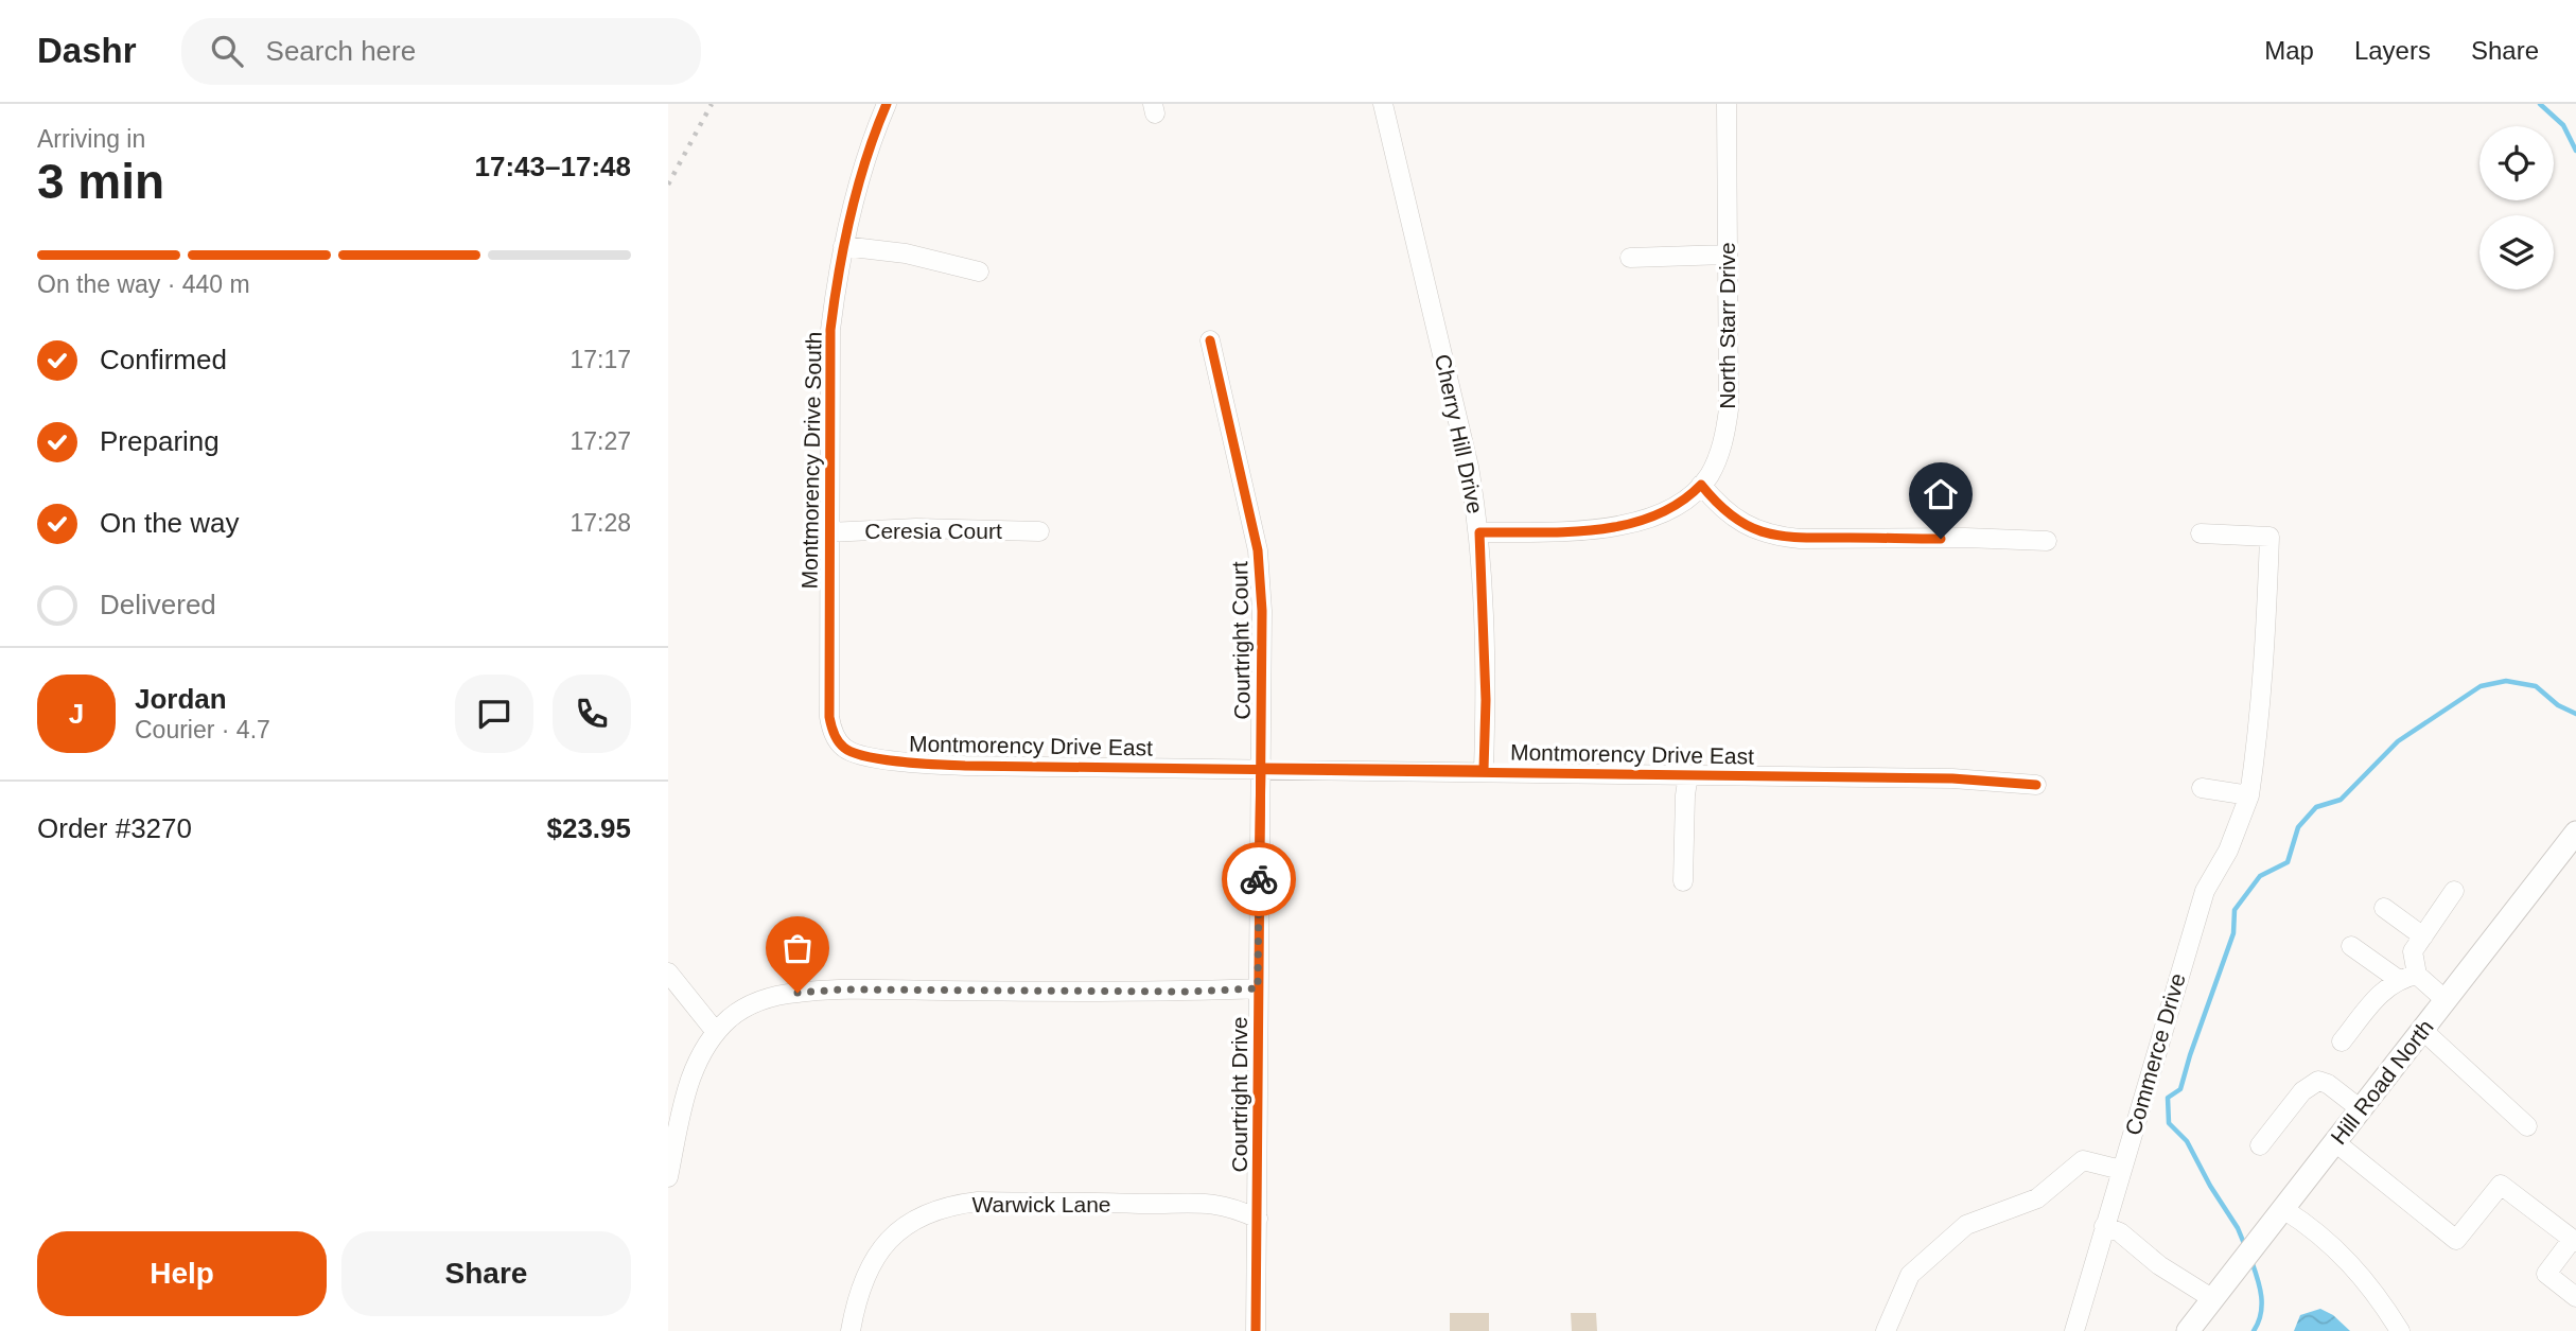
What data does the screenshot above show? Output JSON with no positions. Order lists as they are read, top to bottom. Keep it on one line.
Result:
{"streets":{"main road":["Hill Road North"],"street":["North Starr Drive","Cherry Hill Drive","Montmorency Drive South","Ceresia Court","Courtright Court","Montmorency Drive East","Commerce Drive","Courtright Drive","Warwick Lane"]},"crossings":[["North Starr Drive","Cherry Hill Drive"],["Cherry Hill Drive","Montmorency Drive East"],["Montmorency Drive South","Ceresia Court"],["Montmorency Drive South","Montmorency Drive East"],["Courtright Court","Montmorency Drive East"],["Courtright Court","Courtright Drive"],["Montmorency Drive East","Courtright Drive"],["Courtright Drive","Warwick Lane"]],"page":{"header":"Dashr","search":"Search here","nav":["Map","Layers","Share"],"heading":["3 min","Arriving in","17:43–17:48"],"panel":["Jordan","Courier · 4.7","Order #3270","$23.95"],"bar":"On the way · 440 m","list":[["Confirmed","17:17"],["Preparing","17:27"],["On the way","17:28"],"Delivered"],"round":"J","buttons":["Help","Share"]}}
